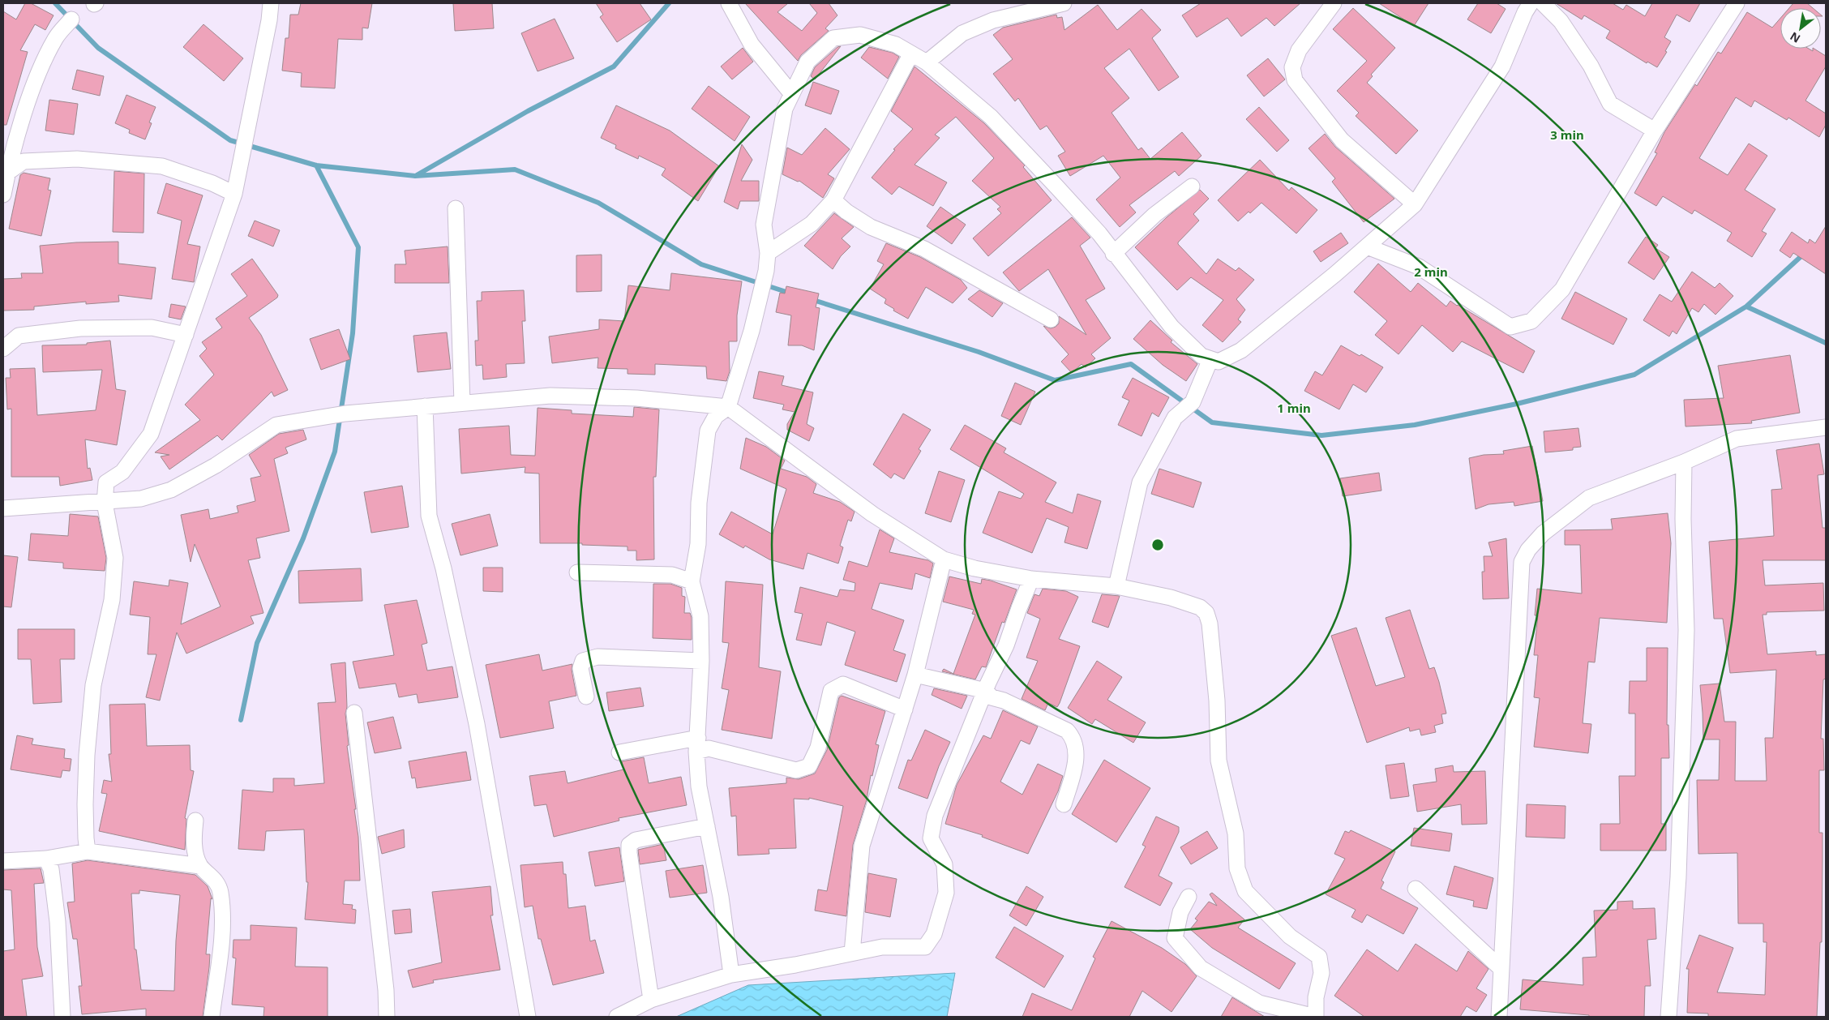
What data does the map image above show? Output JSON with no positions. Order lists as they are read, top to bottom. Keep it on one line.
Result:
{"north":"bottom left","rings":["3 min","2 min","1 min"]}
